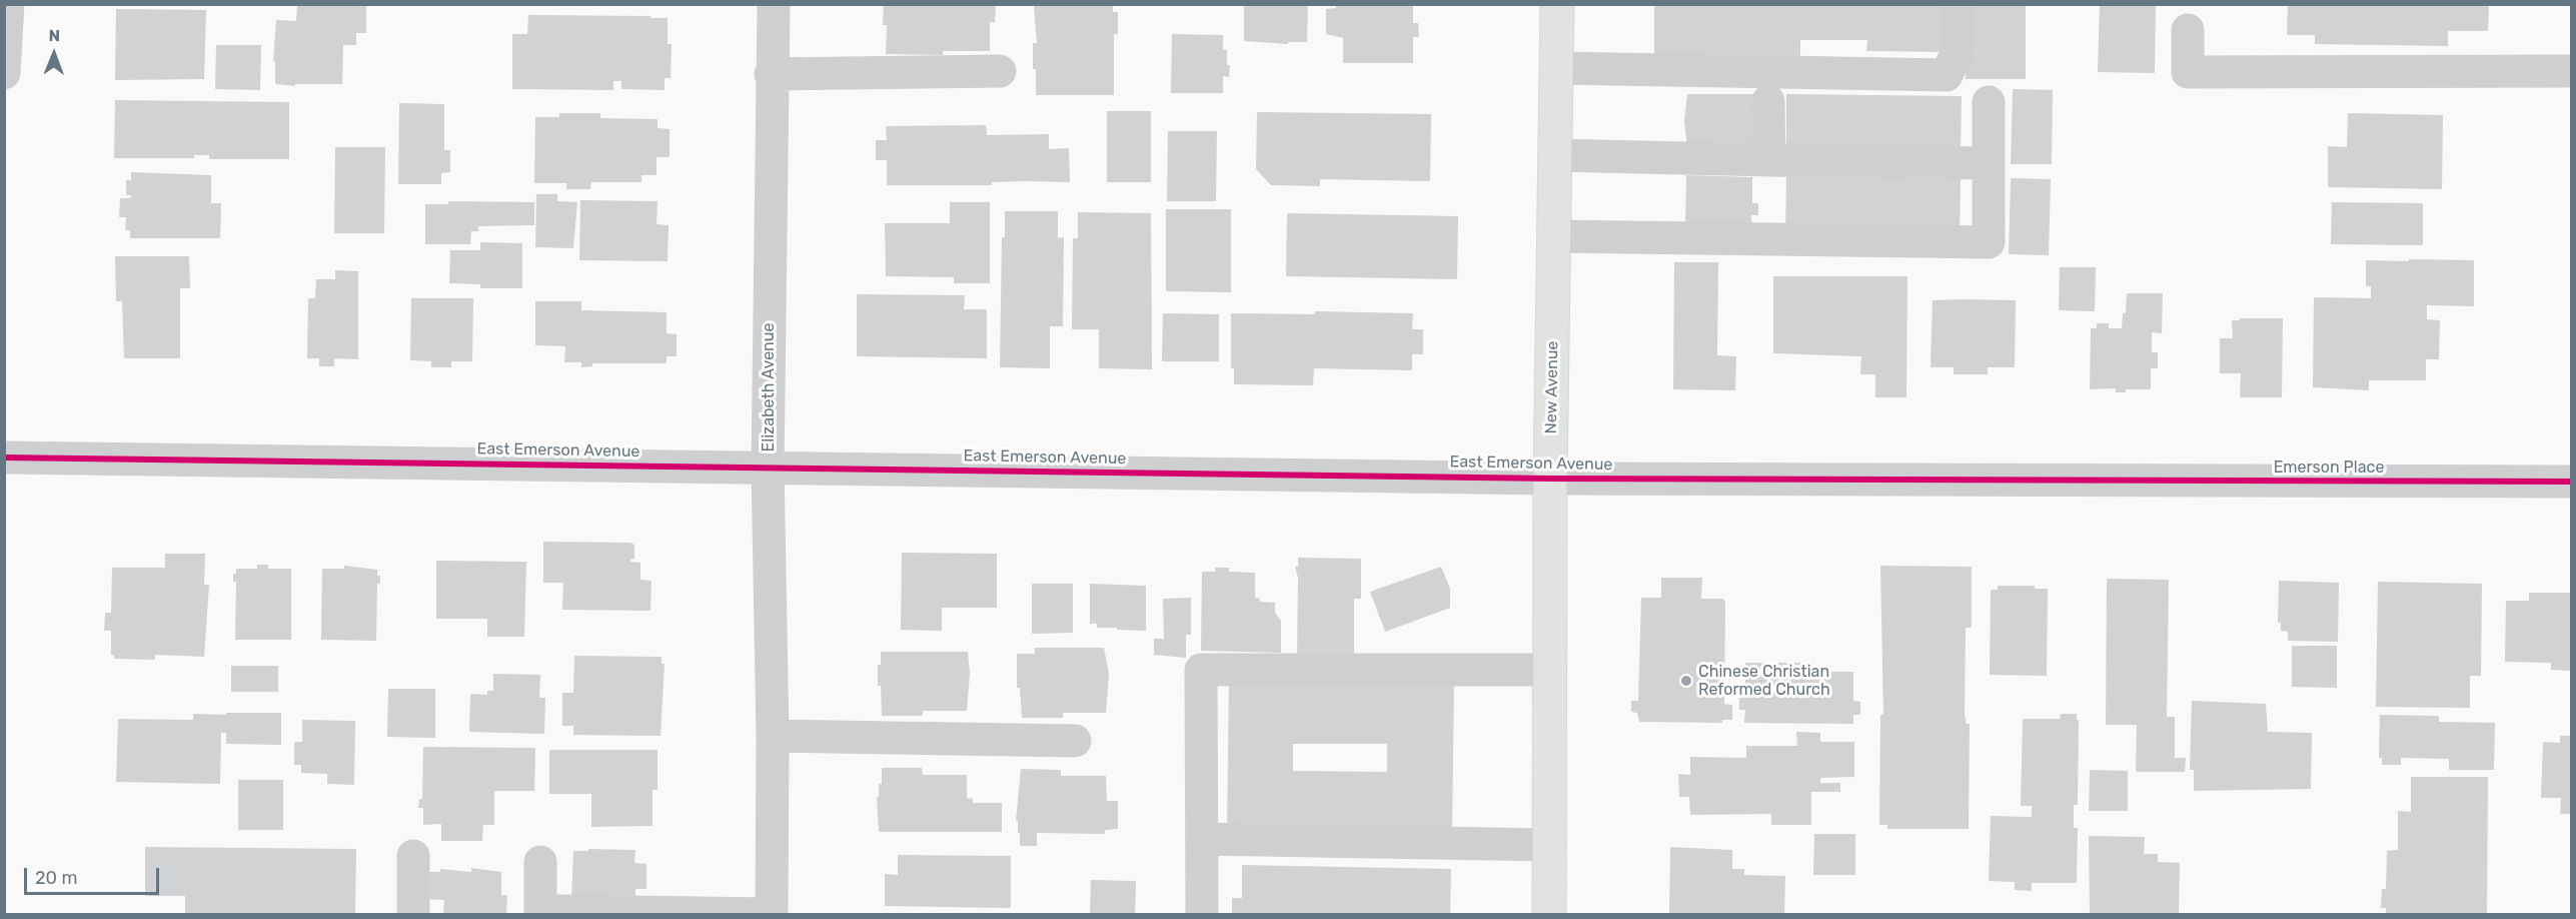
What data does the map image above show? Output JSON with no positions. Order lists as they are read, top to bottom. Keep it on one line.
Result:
{"streets":{"main road":["New Avenue"],"street":["Elizabeth Avenue","East Emerson Avenue","Emerson Place"]},"crossings":[["Elizabeth Avenue","East Emerson Avenue"],["New Avenue","East Emerson Avenue"],["East Emerson Avenue","Emerson Place"]],"places":["Chinese Christian Reformed Church"],"scale_bar":"20 m","north":"top"}
